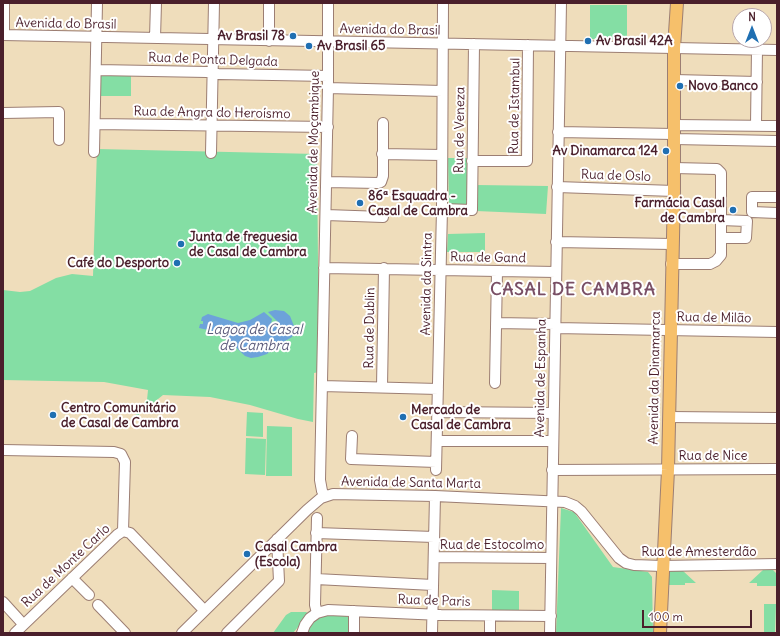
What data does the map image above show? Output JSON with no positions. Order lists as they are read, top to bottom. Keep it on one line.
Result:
{"streets":{"main road":["Avenida da Dinamarca"],"street":["Avenida do Brasil","Rua de Ponta Delgada","Rua de Istambul","Rua de Angra do Heroísmo","Rua de Veneza","Avenida de Moçambique","Rua de Oslo","Rua de Gand","Avenida da Sintra","Rua de Milão","Rua de Dublin","Avenida de Espanha","Rua de Nice","Avenida de Santa Marta","Rua de Estocolmo","Rua de Amesterdão","Rua de Monte Carlo","Rua de Paris"]},"crossings":[["Avenida do Brasil","Rua de Istambul"],["Avenida do Brasil","Rua de Veneza"],["Avenida do Brasil","Avenida de Moçambique"],["Avenida do Brasil","Avenida da Sintra"],["Avenida do Brasil","Avenida de Espanha"],["Avenida do Brasil","Avenida da Dinamarca"],["Rua de Ponta Delgada","Avenida de Moçambique"],["Rua de Istambul","Rua de Veneza"],["Rua de Angra do Heroísmo","Avenida de Moçambique"],["Rua de Veneza","Avenida da Sintra"],["Avenida de Moçambique","Rua de Gand"],["Avenida de Moçambique","Avenida de Santa Marta"],["Rua de Oslo","Avenida de Espanha"],["Rua de Oslo","Avenida da Dinamarca"],["Rua de Gand","Avenida da Sintra"],["Rua de Gand","Rua de Dublin"],["Rua de Gand","Avenida de Espanha"],["Rua de Milão","Avenida de Espanha"],["Rua de Milão","Avenida da Dinamarca"],["Avenida de Espanha","Rua de Nice"],["Avenida de Espanha","Avenida de Santa Marta"],["Avenida de Espanha","Rua de Estocolmo"],["Avenida de Espanha","Rua de Amesterdão"],["Avenida de Espanha","Rua de Paris"],["Avenida da Dinamarca","Rua de Nice"],["Avenida da Dinamarca","Rua de Amesterdão"],["Avenida de Santa Marta","Rua de Amesterdão"],["Avenida de Santa Marta","Rua de Monte Carlo"]],"districts":["CASAL DE CAMBRA"],"water":["Lagoa de Casal de Cambra"],"places":["Av Brasil 78","Av Brasil 42A","Av Brasil 65","Novo Banco","Av Dinamarca 124","86ª Esquadra - Casal de Cambra","Farmácia Casal de Cambra","Junta de freguesia de Casal de Cambra","Café do Desporto","Centro Comunitário de Casal de Cambra","Mercado de Casal de Cambra","Casal Cambra (Escola)"],"scale_bar":"100 m","north":"top"}
